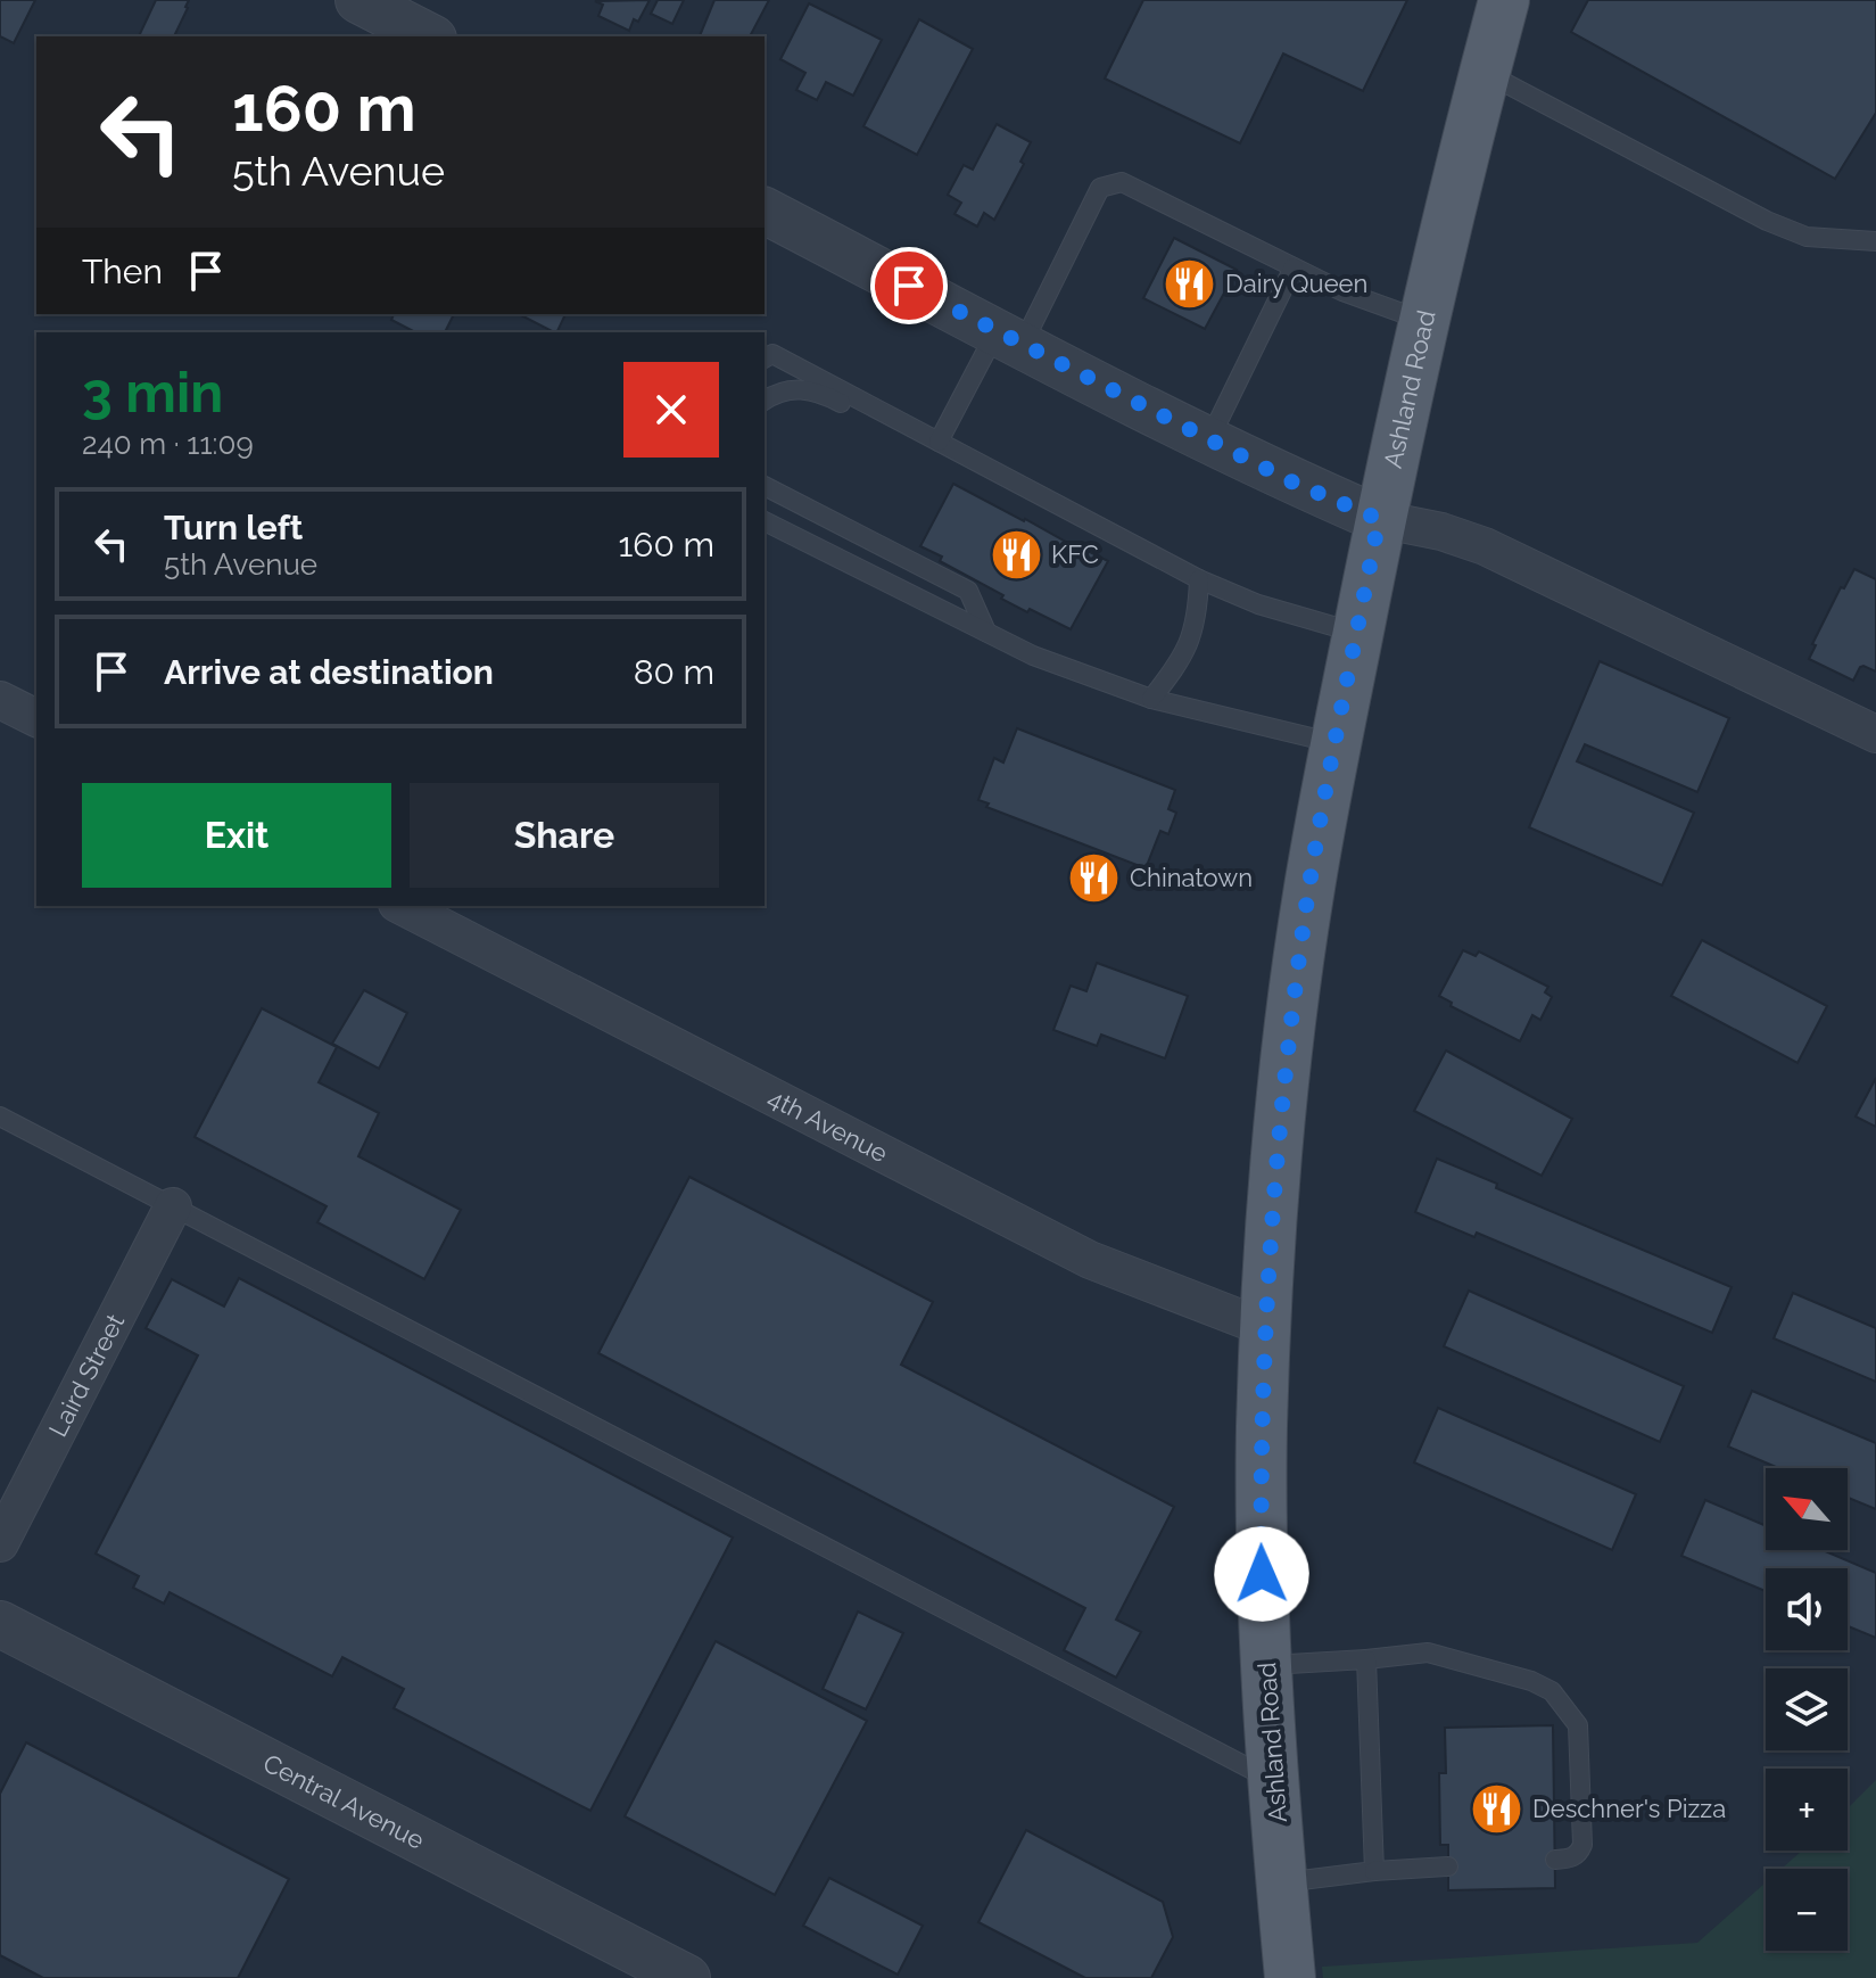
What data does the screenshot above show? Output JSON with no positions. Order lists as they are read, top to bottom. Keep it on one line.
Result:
{"streets":{"main road":["Ashland Road"],"street":["4th Avenue","Laird Street","Central Avenue"]},"crossings":[["Ashland Road","4th Avenue"]],"places":{"restaurant":["Dairy Queen","KFC","Chinatown","Deschner's Pizza"]},"north":"top left","page":{"turn":["160 m","5th Avenue"],"then":"Then","heading":["3 min","240 m · 11:09"],"list":[{"name":"Turn left","note":"5th Avenue","value":"160 m"},{"name":"Arrive at destination","value":"80 m"}],"buttons":["Exit","Share"],"map_buttons":["+","−"]}}
